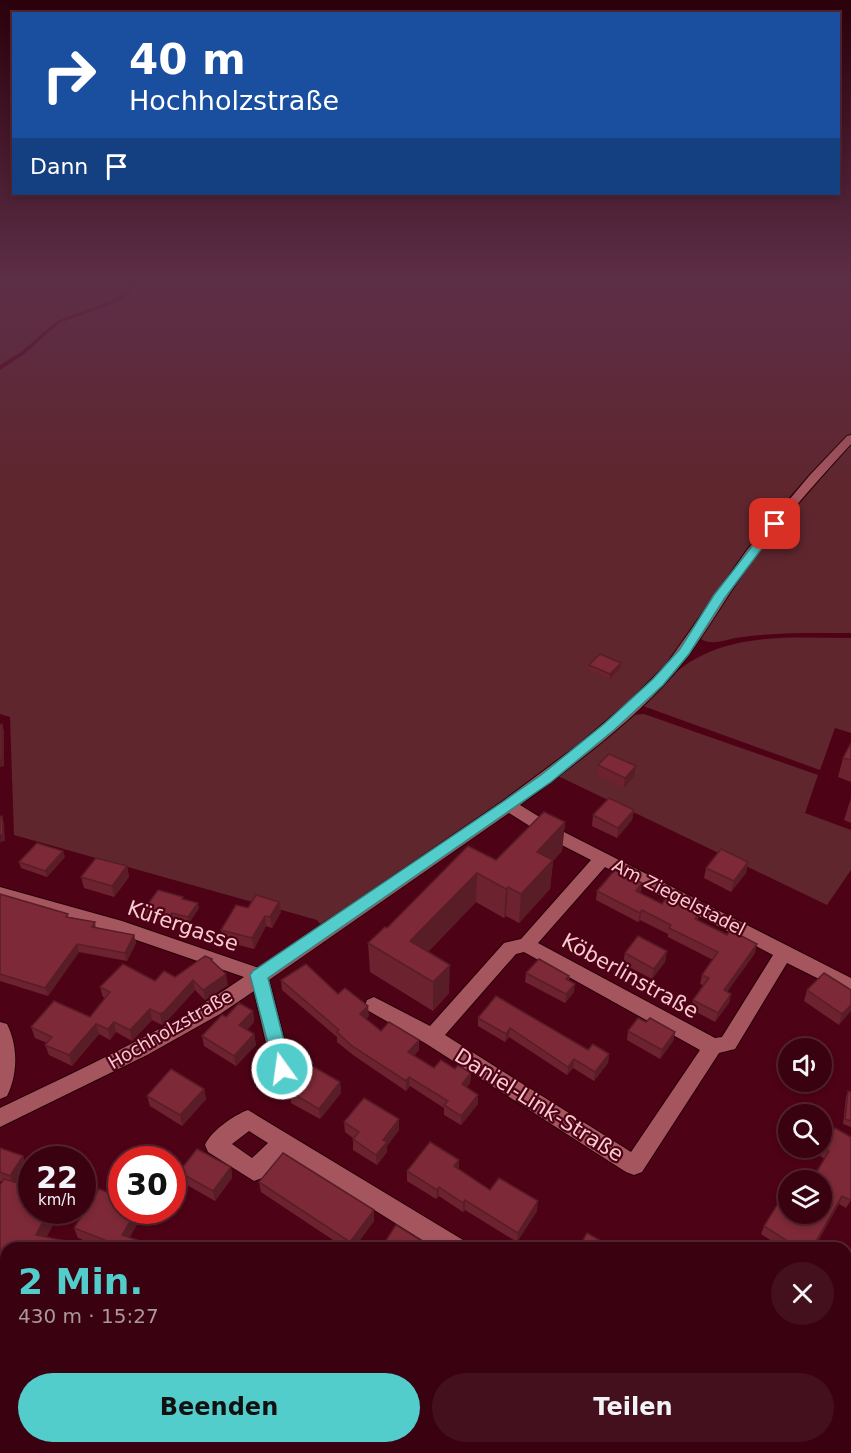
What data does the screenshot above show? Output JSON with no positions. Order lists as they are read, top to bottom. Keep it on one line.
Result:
{"streets":{"street":["Am Ziegelstadel","Küfergasse","Köberlinstraße","Hochholzstraße","Daniel-Link-Straße"]},"crossings":[["Am Ziegelstadel","Hochholzstraße"],["Am Ziegelstadel","Daniel-Link-Straße"],["Küfergasse","Hochholzstraße"],["Köberlinstraße","Daniel-Link-Straße"]],"page":{"turn":["40 m","Hochholzstraße"],"then":"Dann","speed":"22 km/h","limit":"30","heading":["2 Min.","430 m · 15:27"],"buttons":["Beenden","Teilen"]}}
